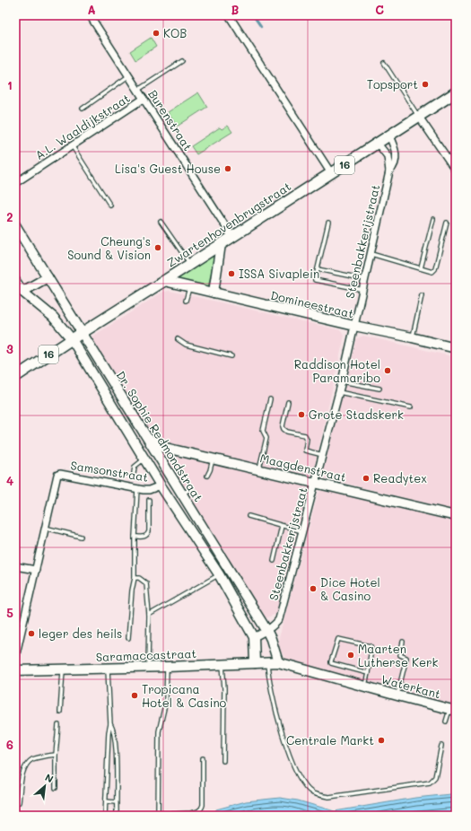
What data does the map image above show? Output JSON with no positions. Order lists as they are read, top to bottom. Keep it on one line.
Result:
{"streets":{"main road":["16","Zwartenhovenbrugstraat"],"street":["Burenstraat","A.L. Waaldijkstraat","Steenbakkerijstraat","Domineestraat","Dr. Sophie Redmondstraat","Maagdenstraat","Samsonstraat","Saramaccastraat","Waterkant"]},"crossings":[["Burenstraat","A.L. Waaldijkstraat"],["Burenstraat","Zwartenhovenbrugstraat"],["Zwartenhovenbrugstraat","Steenbakkerijstraat"],["Zwartenhovenbrugstraat","Domineestraat"],["Zwartenhovenbrugstraat","Dr. Sophie Redmondstraat"],["Steenbakkerijstraat","Domineestraat"],["Steenbakkerijstraat","Dr. Sophie Redmondstraat"],["Steenbakkerijstraat","Maagdenstraat"],["Dr. Sophie Redmondstraat","Maagdenstraat"],["Dr. Sophie Redmondstraat","Samsonstraat"],["Dr. Sophie Redmondstraat","Saramaccastraat"],["Dr. Sophie Redmondstraat","Waterkant"],["Saramaccastraat","Waterkant"]],"places":["KOB","Topsport","Lisa's Guest House","Cheung's Sound & Vision","ISSA Sivaplein","Raddison Hotel Paramaribo","Grote Stadskerk","Readytex","Dice Hotel & Casino","leger des heils","Maarten Lutherse Kerk","Tropicana Hotel & Casino","Centrale Markt"],"north":"top right","grid":{"columns":["A","B","C"],"rows":["1","2","3","4","5","6"]}}
